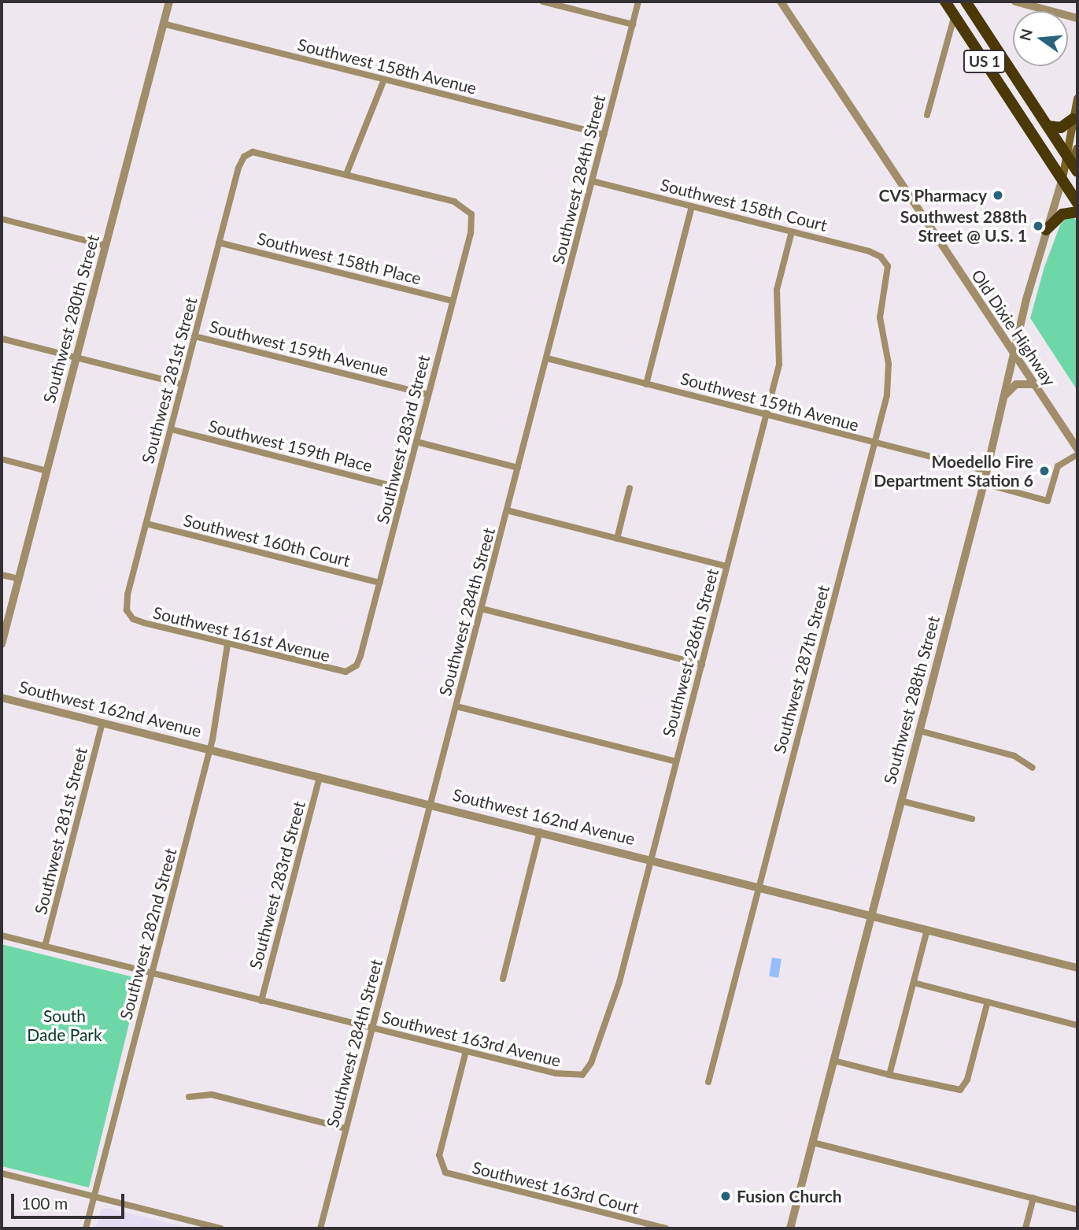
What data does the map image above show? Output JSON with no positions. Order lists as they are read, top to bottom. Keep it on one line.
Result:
{"streets":{"highway":["US 1"],"main road":["Southwest 288th Street"],"street":["Southwest 158th Avenue","Southwest 284th Street","Southwest 158th Court","Southwest 158th Place","Southwest 280th Street","Old Dixie Highway","Southwest 159th Avenue","Southwest 281st Street","Southwest 283rd Street","Southwest 159th Place","Southwest 160th Court","Southwest 161st Avenue","Southwest 286th Street","Southwest 287th Street","Southwest 162nd Avenue","Southwest 282nd Street","Southwest 163rd Avenue","Southwest 163rd Court"]},"crossings":[["US 1","Southwest 288th Street"],["Southwest 158th Avenue","Southwest 284th Street"],["Southwest 158th Avenue","Southwest 280th Street"],["Southwest 284th Street","Southwest 158th Court"],["Southwest 284th Street","Southwest 159th Avenue"],["Southwest 284th Street","Southwest 162nd Avenue"],["Southwest 284th Street","Southwest 163rd Avenue"],["Southwest 158th Court","Southwest 286th Street"],["Southwest 158th Court","Southwest 287th Street"],["Southwest 158th Place","Southwest 281st Street"],["Southwest 158th Place","Southwest 283rd Street"],["Old Dixie Highway","Southwest 288th Street"],["Southwest 159th Avenue","Southwest 281st Street"],["Southwest 159th Avenue","Southwest 283rd Street"],["Southwest 159th Avenue","Southwest 286th Street"],["Southwest 159th Avenue","Southwest 287th Street"],["Southwest 159th Avenue","Southwest 288th Street"],["Southwest 281st Street","Southwest 283rd Street"],["Southwest 281st Street","Southwest 159th Place"],["Southwest 281st Street","Southwest 160th Court"],["Southwest 281st Street","Southwest 161st Avenue"],["Southwest 281st Street","Southwest 162nd Avenue"],["Southwest 281st Street","Southwest 163rd Avenue"],["Southwest 283rd Street","Southwest 159th Place"],["Southwest 283rd Street","Southwest 160th Court"],["Southwest 283rd Street","Southwest 161st Avenue"],["Southwest 283rd Street","Southwest 162nd Avenue"],["Southwest 283rd Street","Southwest 163rd Avenue"],["Southwest 161st Avenue","Southwest 282nd Street"],["Southwest 286th Street","Southwest 162nd Avenue"],["Southwest 286th Street","Southwest 163rd Avenue"],["Southwest 287th Street","Southwest 162nd Avenue"],["Southwest 288th Street","Southwest 162nd Avenue"],["Southwest 162nd Avenue","Southwest 282nd Street"],["Southwest 282nd Street","Southwest 163rd Avenue"],["Southwest 163rd Avenue","Southwest 163rd Court"]],"parks":["South Dade Park"],"places":["CVS Pharmacy","Southwest 288th Street @ U.S. 1","Moedello Fire Department Station 6","Fusion Church"],"scale_bar":"100 m","north":"left"}
